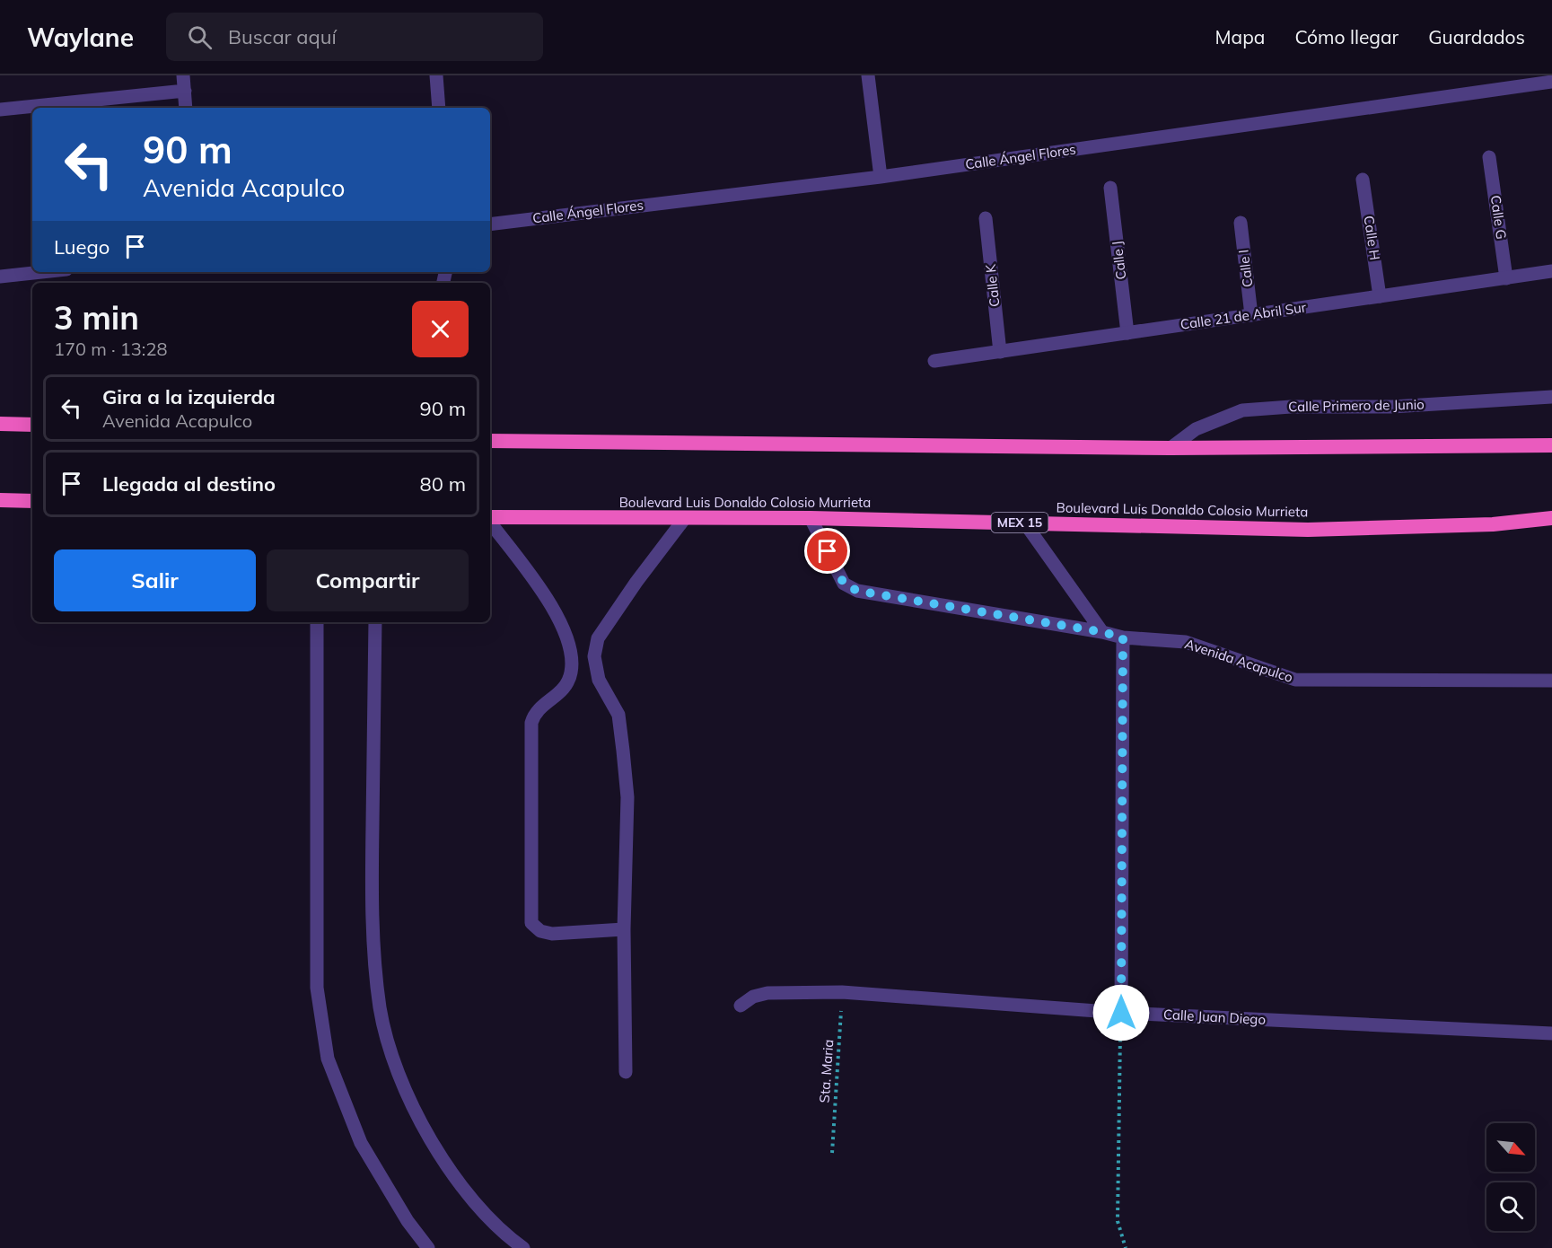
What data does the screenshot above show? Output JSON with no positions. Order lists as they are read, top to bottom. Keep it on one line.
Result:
{"streets":{"highway":["Boulevard Luis Donaldo Colosio Murrieta","MEX 15"],"street":["Calle Ángel Flores","Calle G","Calle H","Calle J","Calle I","Calle K","Calle 21 de Abril Sur","Calle Primero de Junio","Avenida Acapulco","Calle Juan Diego"],"path":["Sta. Maria"]},"crossings":[["Calle G","Calle 21 de Abril Sur"],["Calle H","Calle 21 de Abril Sur"],["Calle J","Calle 21 de Abril Sur"],["Calle I","Calle 21 de Abril Sur"],["Calle K","Calle 21 de Abril Sur"],["Boulevard Luis Donaldo Colosio Murrieta","Avenida Acapulco"],["Calle Juan Diego","Sta. Maria"]],"north":"bottom right","page":{"header":"Waylane","search":"Buscar aquí","nav":["Mapa","Cómo llegar","Guardados"],"turn":["90 m","Avenida Acapulco"],"then":"Luego","heading":["3 min","170 m · 13:28"],"list":[{"name":"Gira a la izquierda","note":"Avenida Acapulco","value":"90 m"},{"name":"Llegada al destino","value":"80 m"}],"buttons":["Salir","Compartir"]}}
